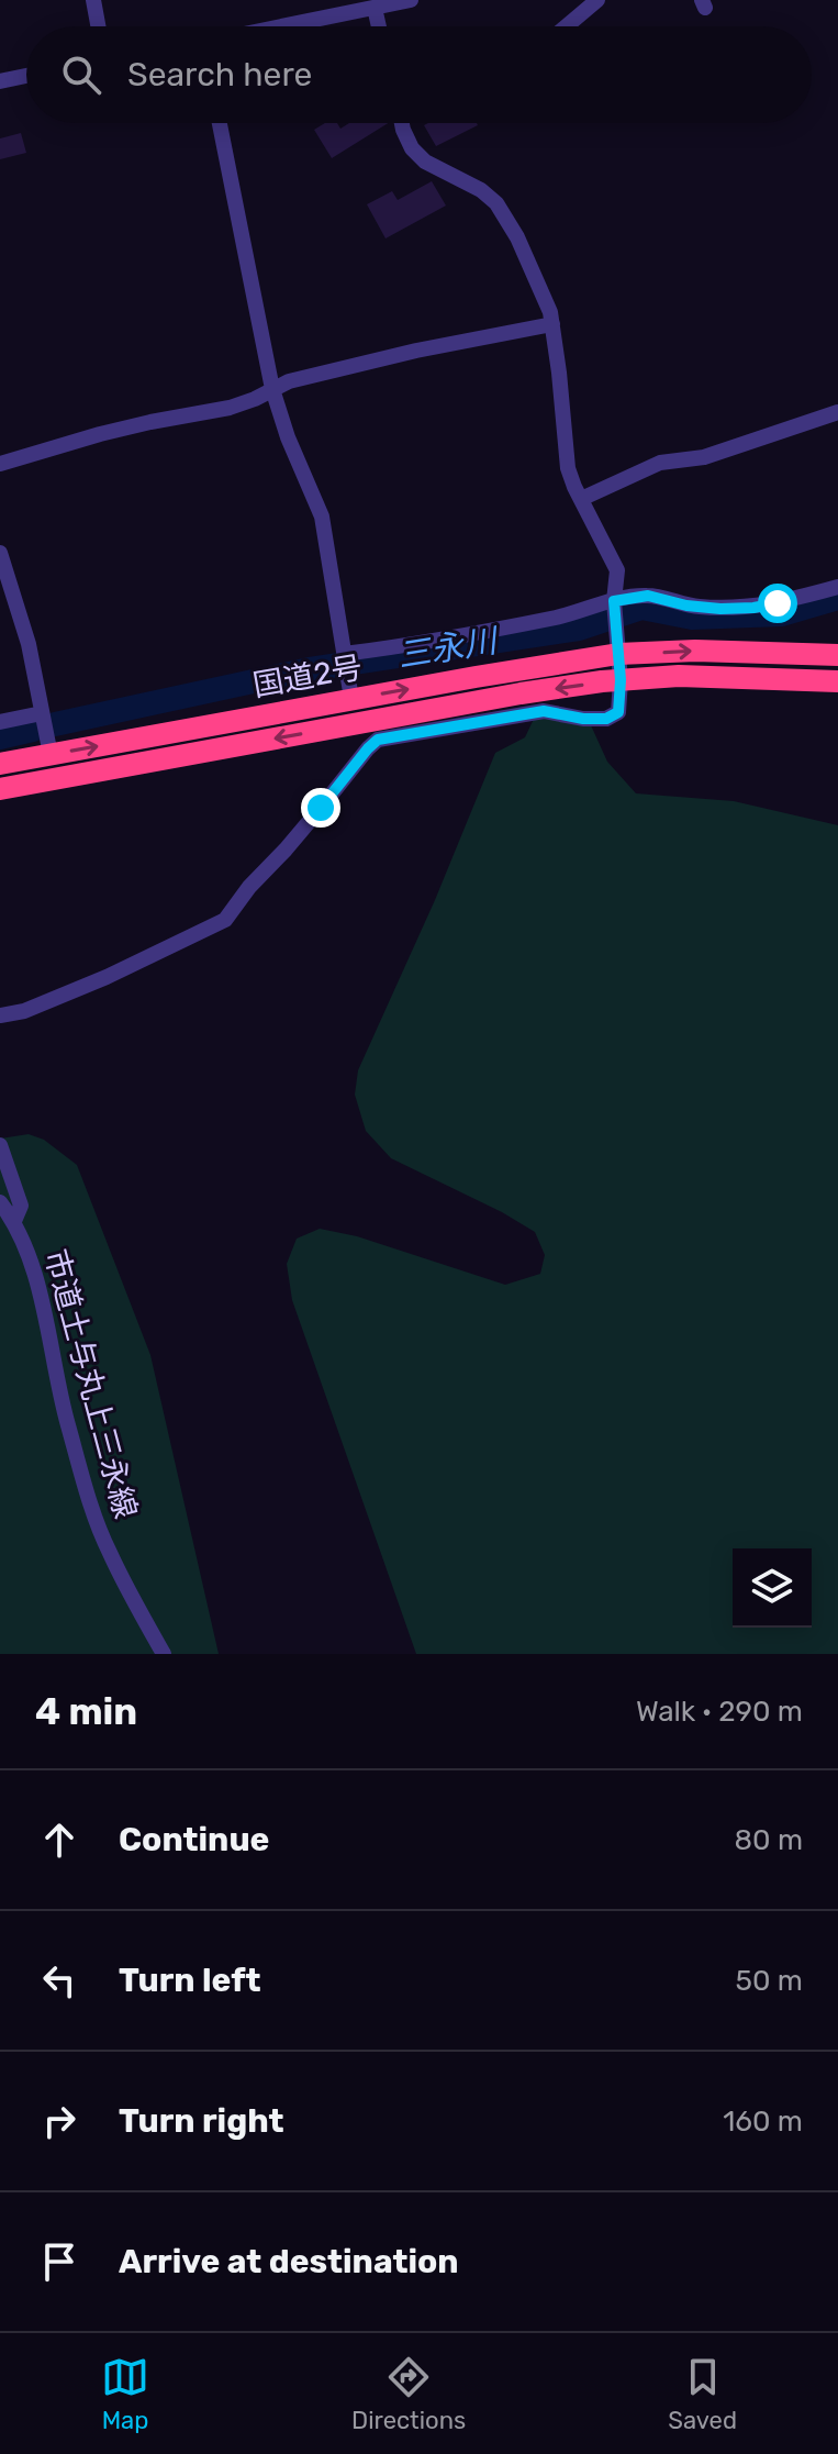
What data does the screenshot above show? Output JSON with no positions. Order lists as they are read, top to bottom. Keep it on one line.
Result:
{"streets":{"highway":["国道2号"],"street":["市道土与丸上三永線"]},"water":["三永川"],"page":{"search":"Search here","heading":["4 min","Walk · 290 m"],"list":[["Continue","80 m"],["Turn left","50 m"],["Turn right","160 m"],"Arrive at destination"],"nav":["Map","Directions","Saved"]}}
